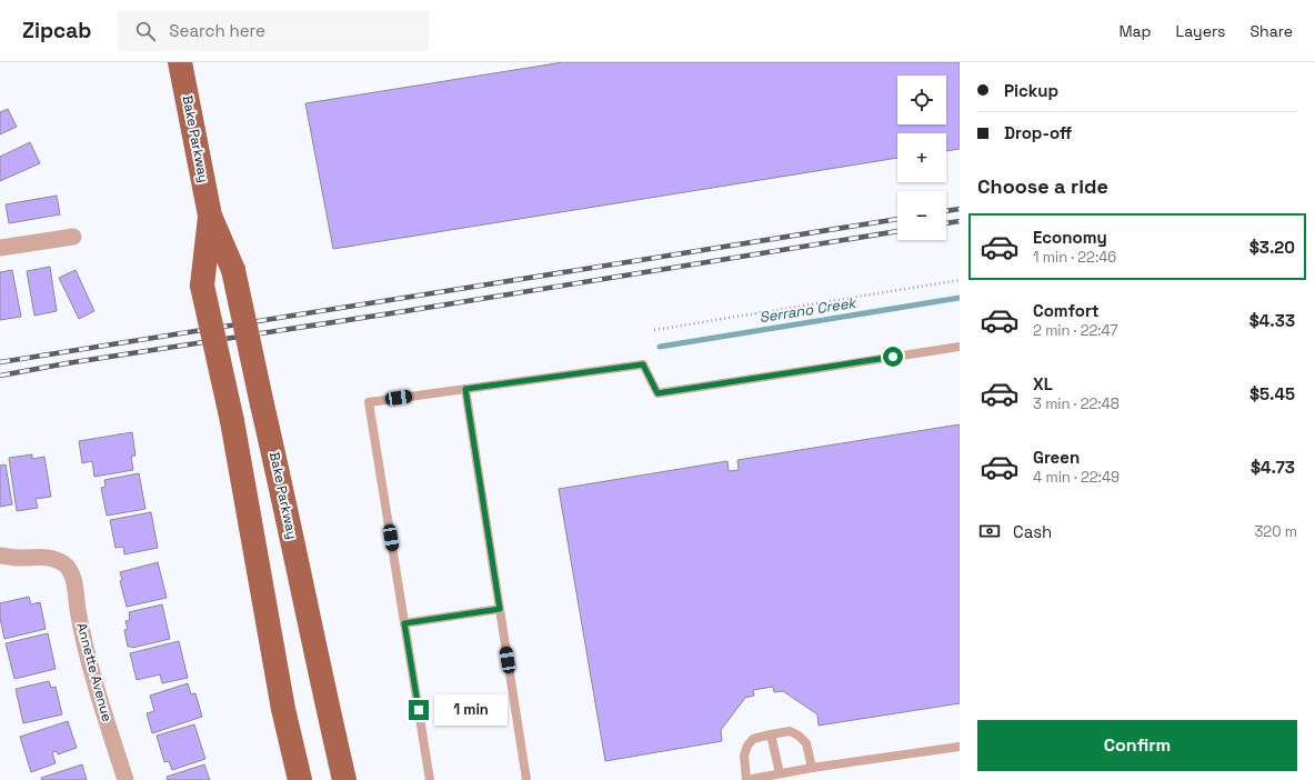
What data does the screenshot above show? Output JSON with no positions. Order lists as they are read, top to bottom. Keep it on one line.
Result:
{"streets":{"main road":["Bake Parkway"],"street":["Annette Avenue"]},"water":["Serrano Creek"],"page":{"header":"Zipcab","search":"Search here","nav":["Map","Layers","Share"],"banner":["Pickup","Drop-off"],"map_buttons":["+","−"],"heading":"Choose a ride","list":[{"name":"Economy","note":"1 min · 22:46","value":"$3.20"},{"name":"Comfort","note":"2 min · 22:47","value":"$4.33"},{"name":"XL","note":"3 min · 22:48","value":"$5.45"},{"name":"Green","note":"4 min · 22:49","value":"$4.73"}],"pay":["Cash","320 m"],"bubble":"1 min","buttons":"Confirm"}}
